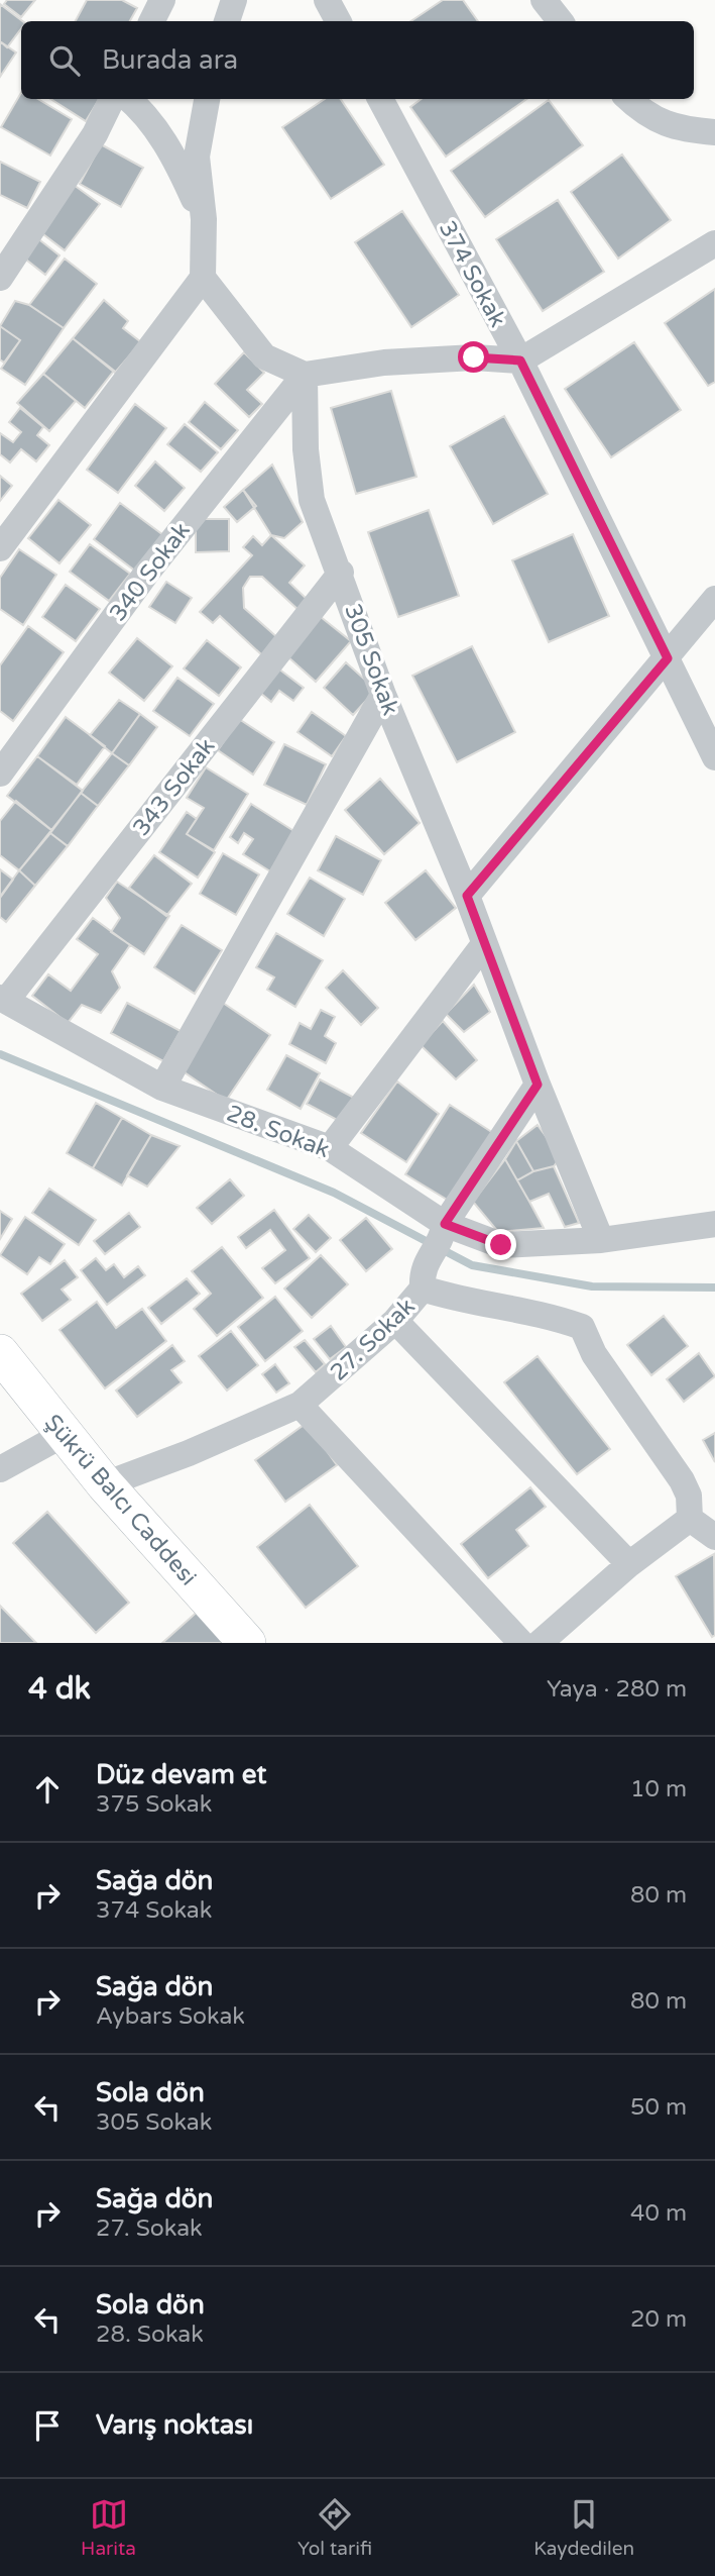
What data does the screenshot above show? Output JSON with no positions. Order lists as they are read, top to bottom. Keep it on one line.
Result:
{"streets":{"street":["374 Sokak","340 Sokak","305 Sokak","343 Sokak","28. Sokak","27. Sokak","Şükrü Balcı Caddesi"]},"crossings":[["340 Sokak","305 Sokak"],["305 Sokak","343 Sokak"],["305 Sokak","28. Sokak"],["305 Sokak","27. Sokak"],["343 Sokak","28. Sokak"],["28. Sokak","27. Sokak"],["27. Sokak","Şükrü Balcı Caddesi"]],"page":{"search":"Burada ara","heading":["4 dk","Yaya · 280 m"],"list":[["Düz devam et","375 Sokak","10 m"],["Sağa dön","374 Sokak","80 m"],["Sağa dön","Aybars Sokak","80 m"],["Sola dön","305 Sokak","50 m"],["Sağa dön","27. Sokak","40 m"],["Sola dön","28. Sokak","20 m"],"Varış noktası"],"nav":["Harita","Yol tarifi","Kaydedilen"]}}
